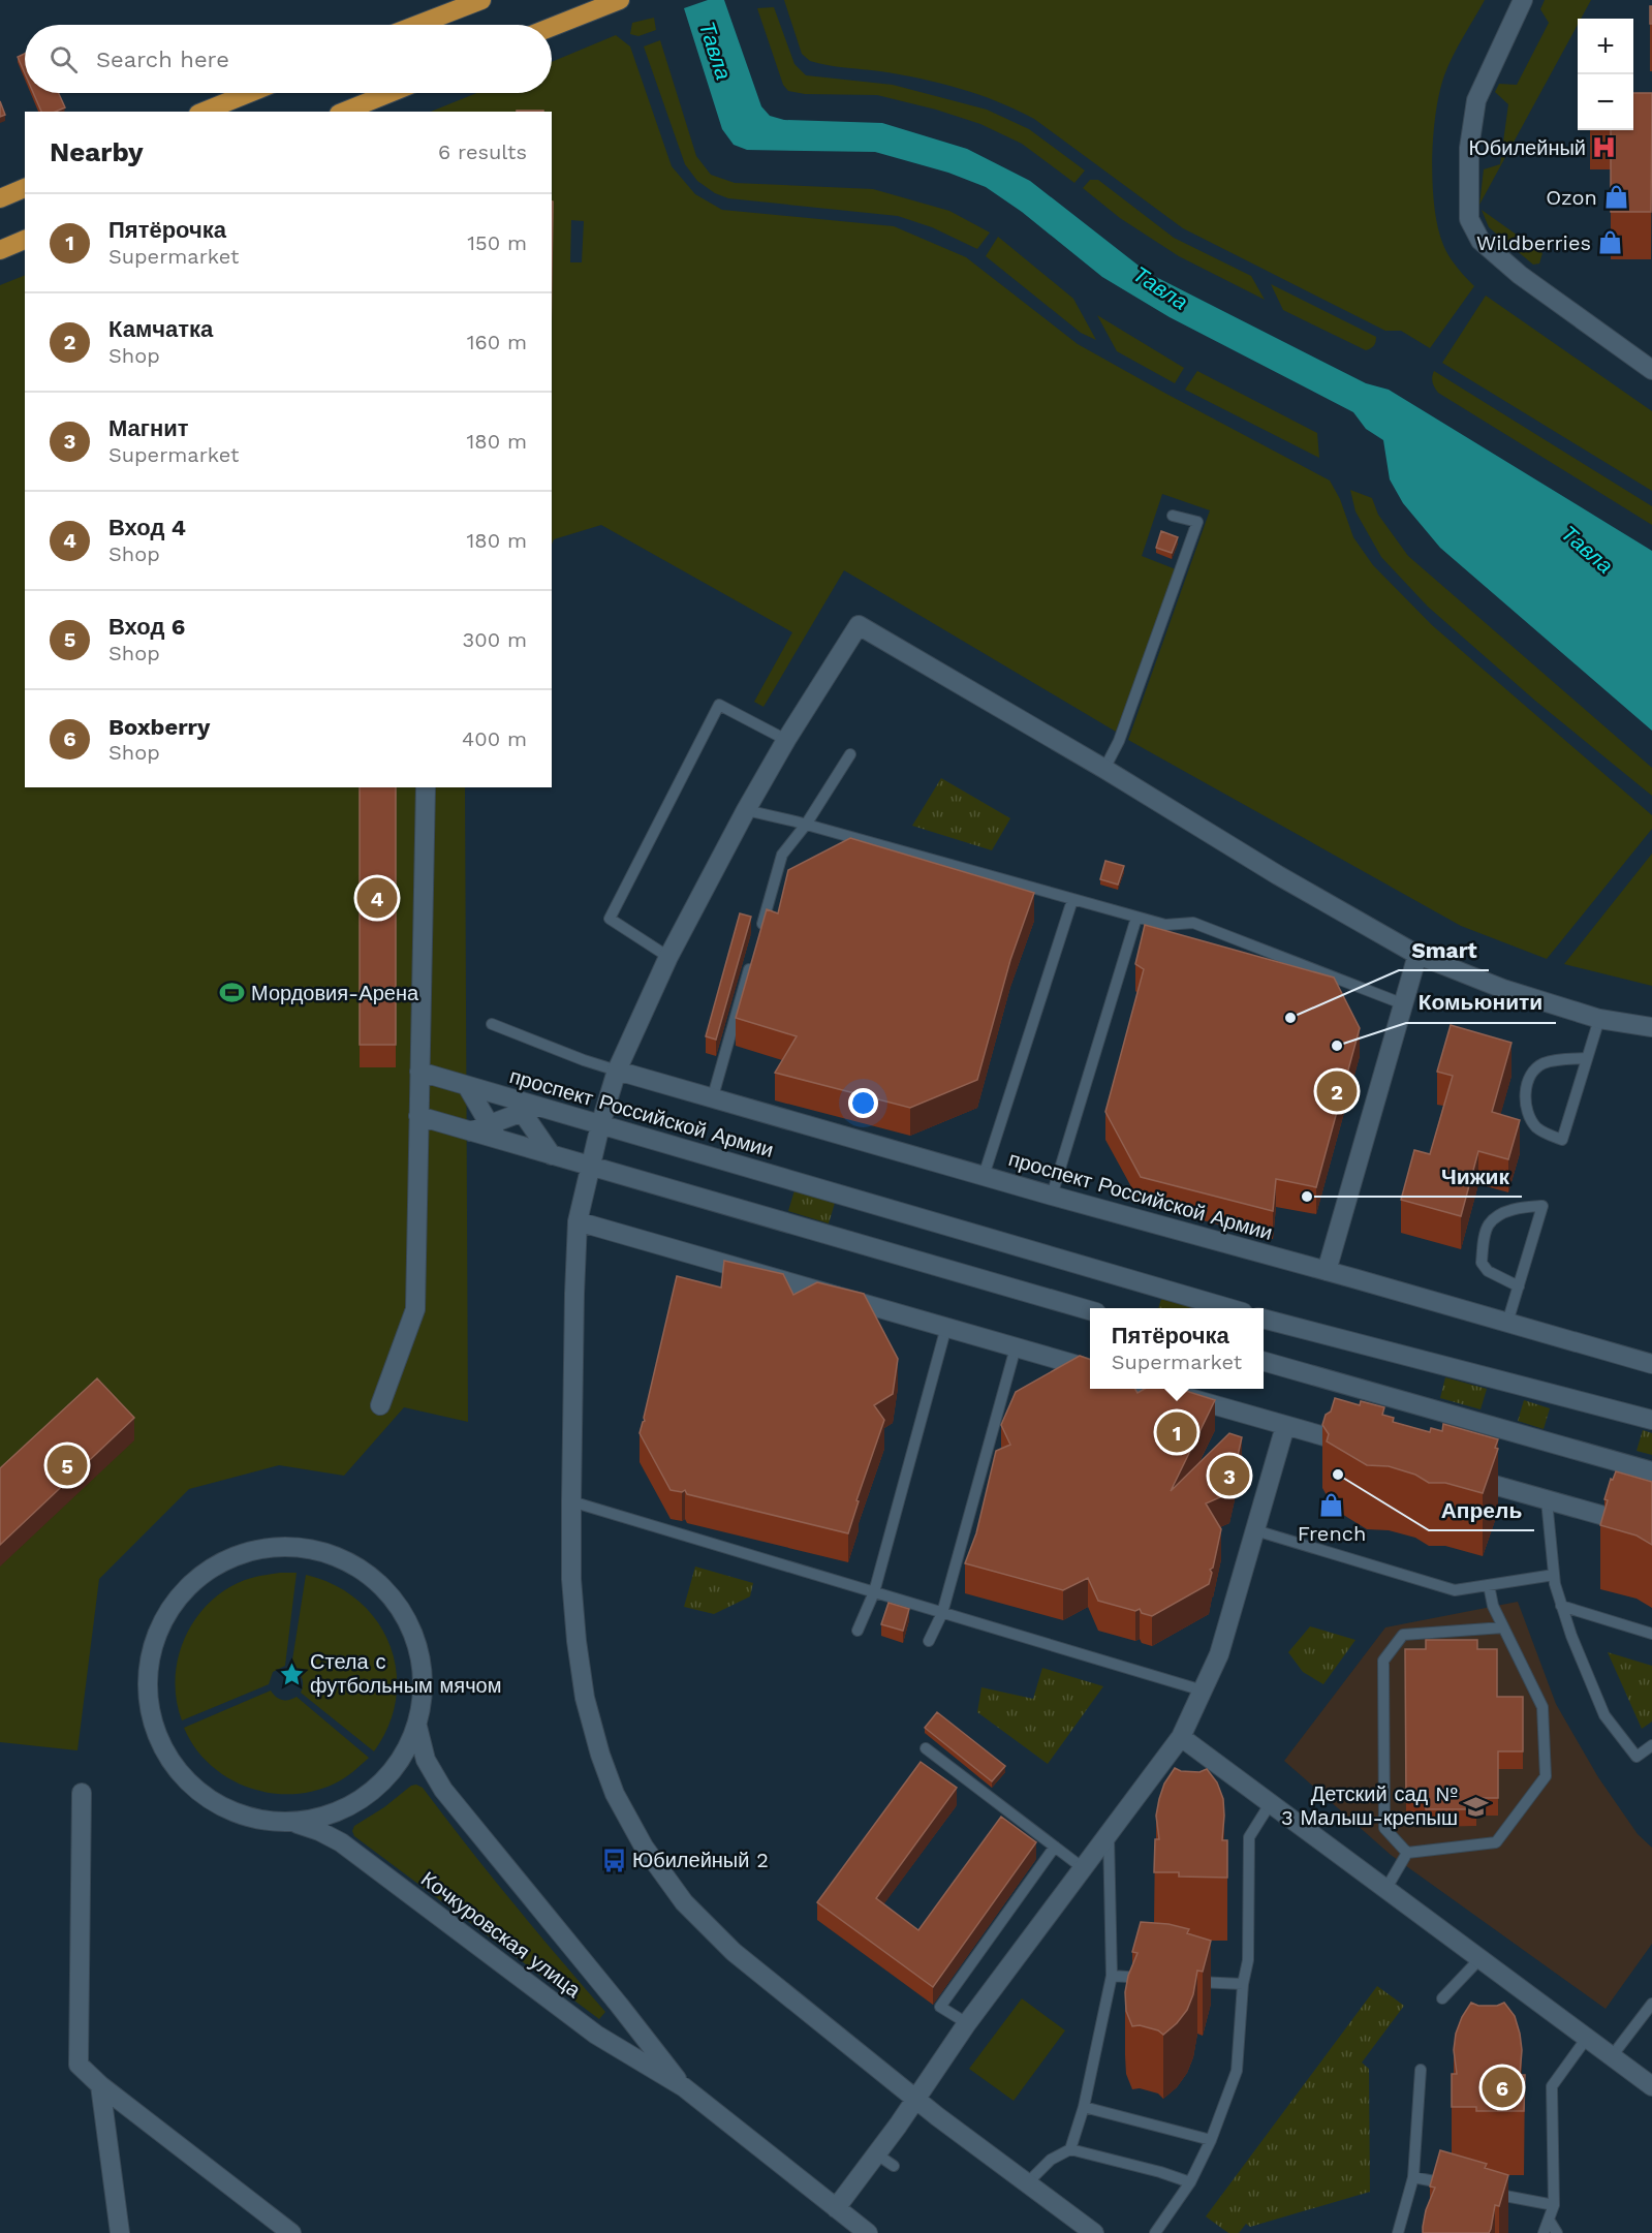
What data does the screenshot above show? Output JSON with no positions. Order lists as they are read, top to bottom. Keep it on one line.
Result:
{"streets":{"street":["проспект Российской Армии","Кочкуровская улица"]},"water":["Тавла"],"places":{"hospital":["Юбилейный"],"shop":["Ozon","Wildberries","French"],"sports":["Мордовия-Арена"],"other":["Smart","Комьюнити","Чижик","Апрель"],"place":["Стела с футбольным мячом"],"school or university":["Детский сад № 3 Малыш-крепыш"],"bus stop":["Юбилейный 2"]},"page":{"map_buttons":["+","−"],"search":"Search here","heading":["Nearby","6 results"],"list":[{"mark":"1","name":"Пятёрочка","note":"Supermarket","value":"150 m"},{"mark":"2","name":"Камчатка","note":"Shop","value":"160 m"},{"mark":"3","name":"Магнит","note":"Supermarket","value":"180 m"},{"mark":"4","name":"Вход 4","note":"Shop","value":"180 m"},{"mark":"5","name":"Вход 6","note":"Shop","value":"300 m"},{"mark":"6","name":"Boxberry","note":"Shop","value":"400 m"}],"pins":["4","2","1","5","3","6"],"popup":["Пятёрочка","Supermarket"]}}
